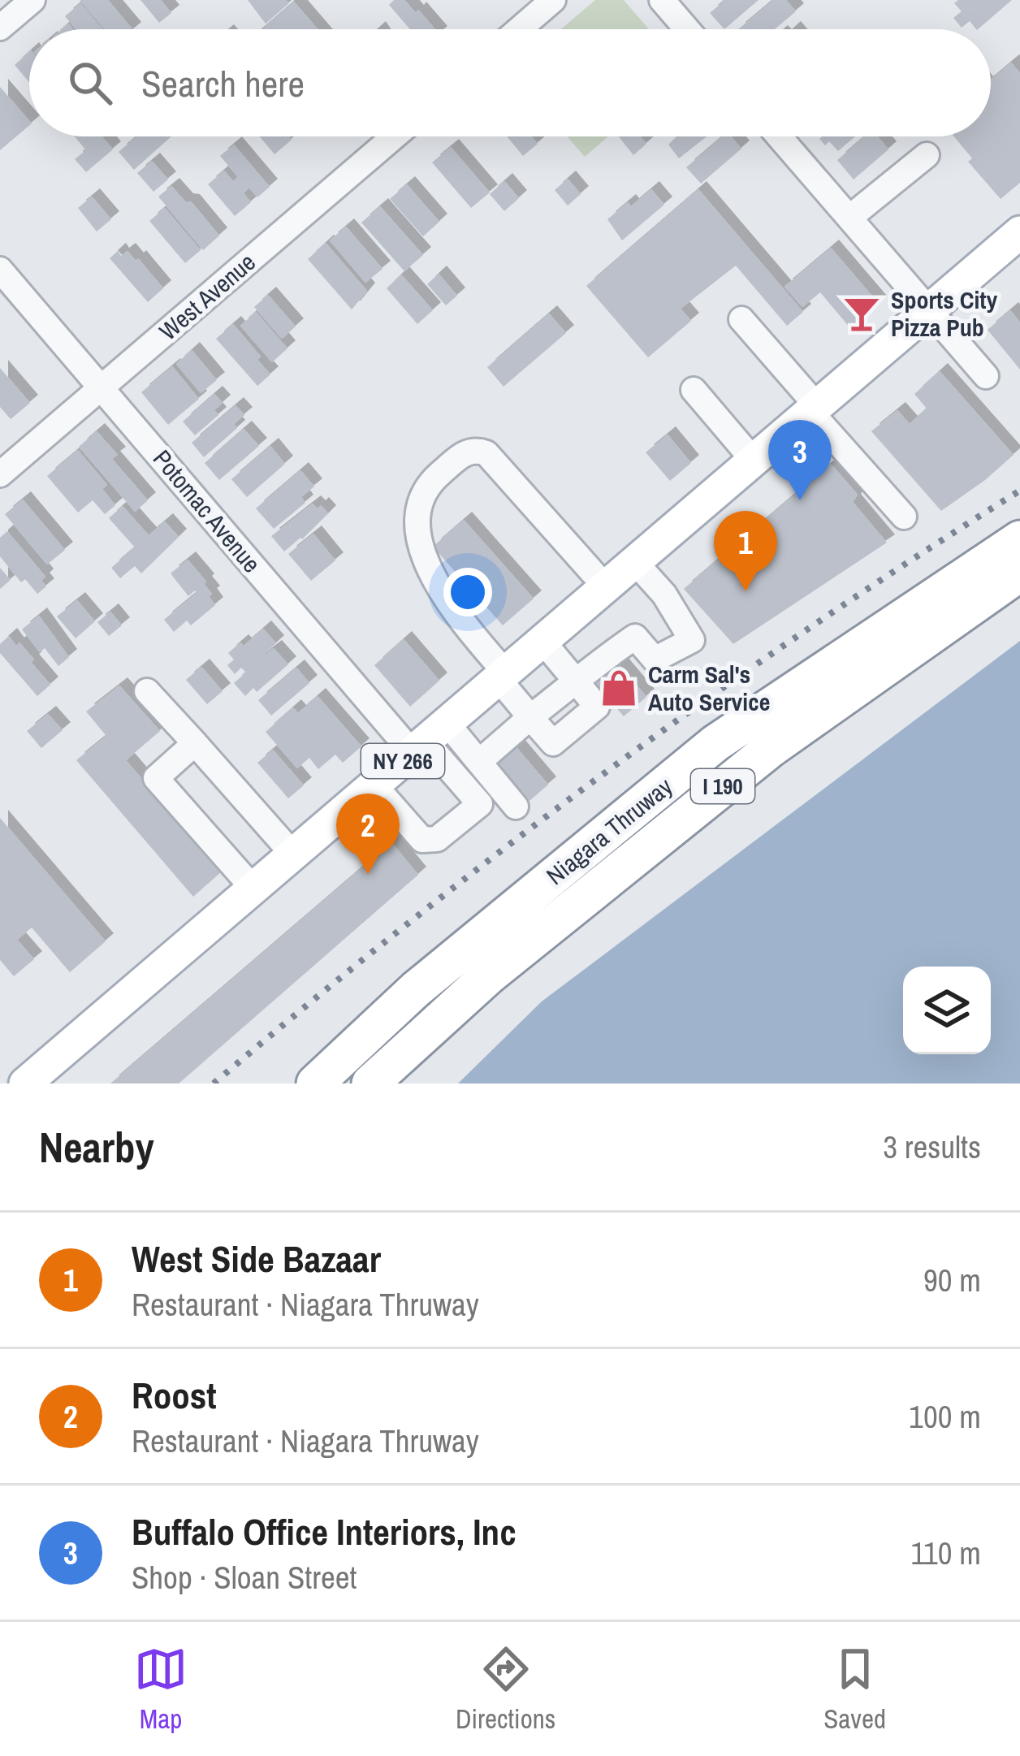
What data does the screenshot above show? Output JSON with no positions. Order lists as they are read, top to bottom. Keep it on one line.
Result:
{"streets":{"highway":["I 190","Niagara Thruway"],"main road":["NY 266"],"street":["West Avenue","Potomac Avenue"]},"crossings":[["West Avenue","Potomac Avenue"],["Potomac Avenue","NY 266"]],"places":{"bar":["Sports City Pizza Pub"],"shop":["Carm Sal's Auto Service"]},"page":{"search":"Search here","pins":["3","1","2"],"heading":["Nearby","3 results"],"list":[{"mark":"1","name":"West Side Bazaar","note":"Restaurant · Niagara Thruway","value":"90 m"},{"mark":"2","name":"Roost","note":"Restaurant · Niagara Thruway","value":"100 m"},{"mark":"3","name":"Buffalo Office Interiors, Inc","note":"Shop · Sloan Street","value":"110 m"}],"nav":["Map","Directions","Saved"]}}
